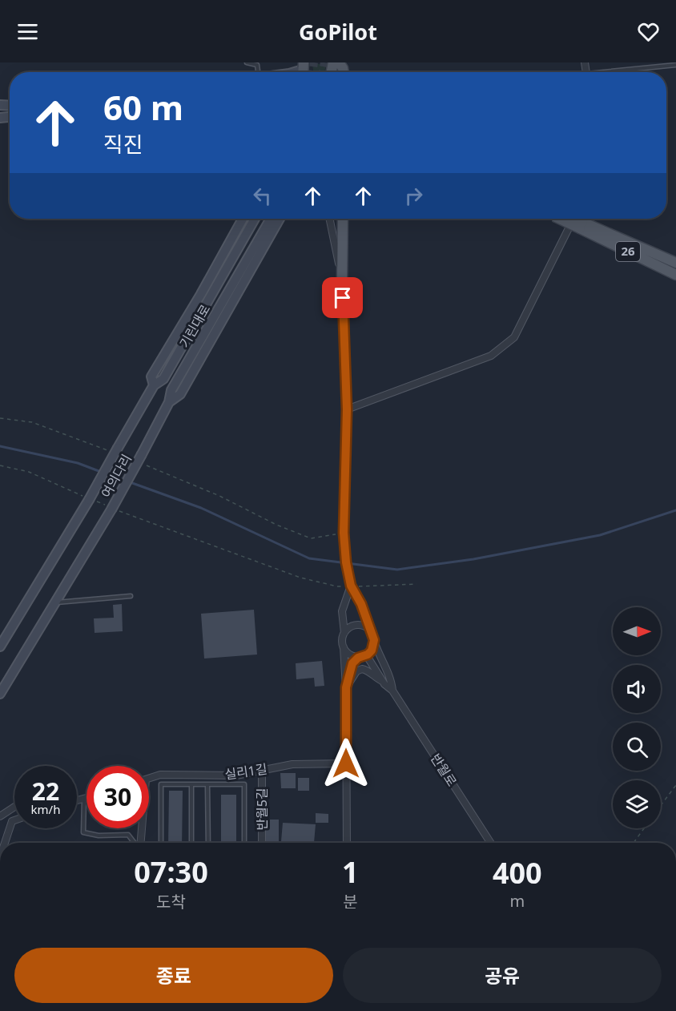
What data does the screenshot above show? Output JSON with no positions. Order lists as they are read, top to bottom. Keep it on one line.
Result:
{"streets":{"main road":["26"],"street":["기린대로","여의다리","반월로","실리1길","반월5길"]},"crossings":[["기린대로","여의다리"],["실리1길","반월5길"]],"north":"right","page":{"header":"GoPilot","turn":["60 m","직진"],"speed":"22 km/h","limit":"30","eta":["07:30","도착","1","분","400","m"],"buttons":["종료","공유"]}}
